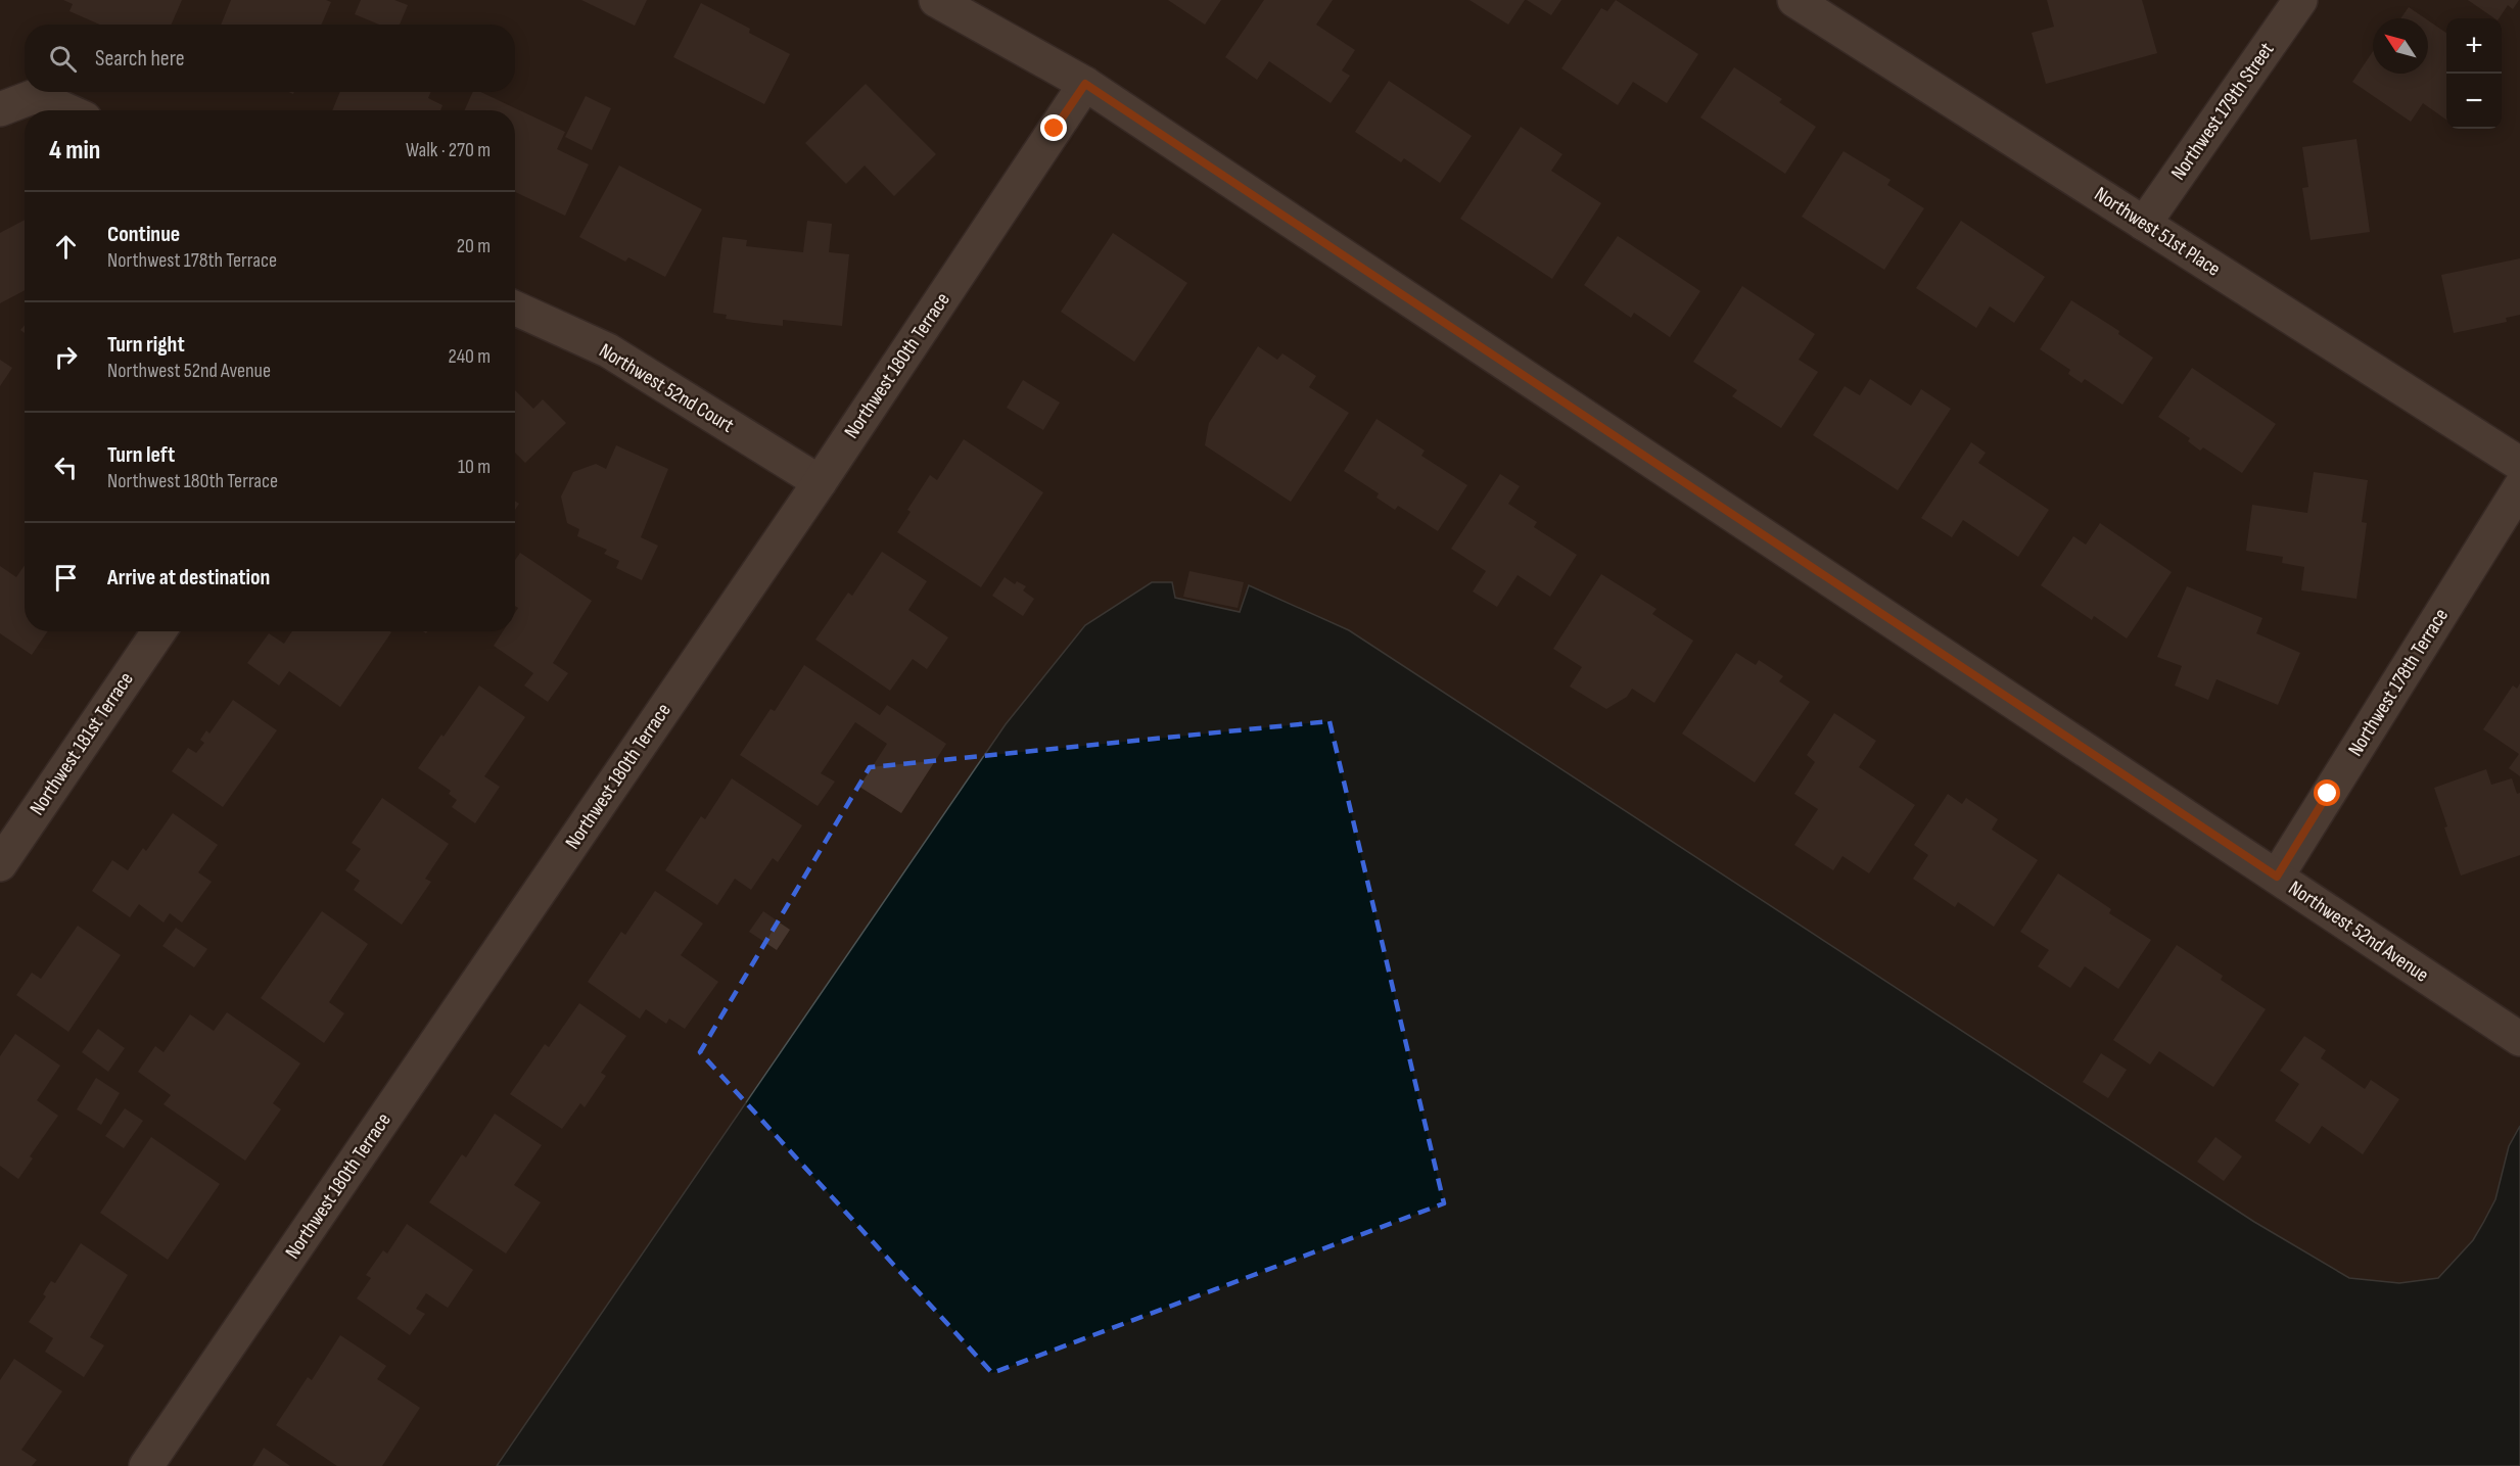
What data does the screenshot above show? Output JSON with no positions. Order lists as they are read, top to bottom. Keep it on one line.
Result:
{"streets":{"street":["Northwest 179th Street","Northwest 51st Place","Northwest 180th Terrace","Northwest 52nd Court","Northwest 178th Terrace","Northwest 181st Terrace","Northwest 52nd Avenue"]},"crossings":[["Northwest 179th Street","Northwest 51st Place"],["Northwest 180th Terrace","Northwest 52nd Court"],["Northwest 180th Terrace","Northwest 52nd Avenue"],["Northwest 178th Terrace","Northwest 52nd Avenue"]],"north":"top left","page":{"map_buttons":["+","−"],"search":"Search here","heading":["4 min","Walk · 270 m"],"list":[["Continue","Northwest 178th Terrace","20 m"],["Turn right","Northwest 52nd Avenue","240 m"],["Turn left","Northwest 180th Terrace","10 m"],"Arrive at destination"]}}
